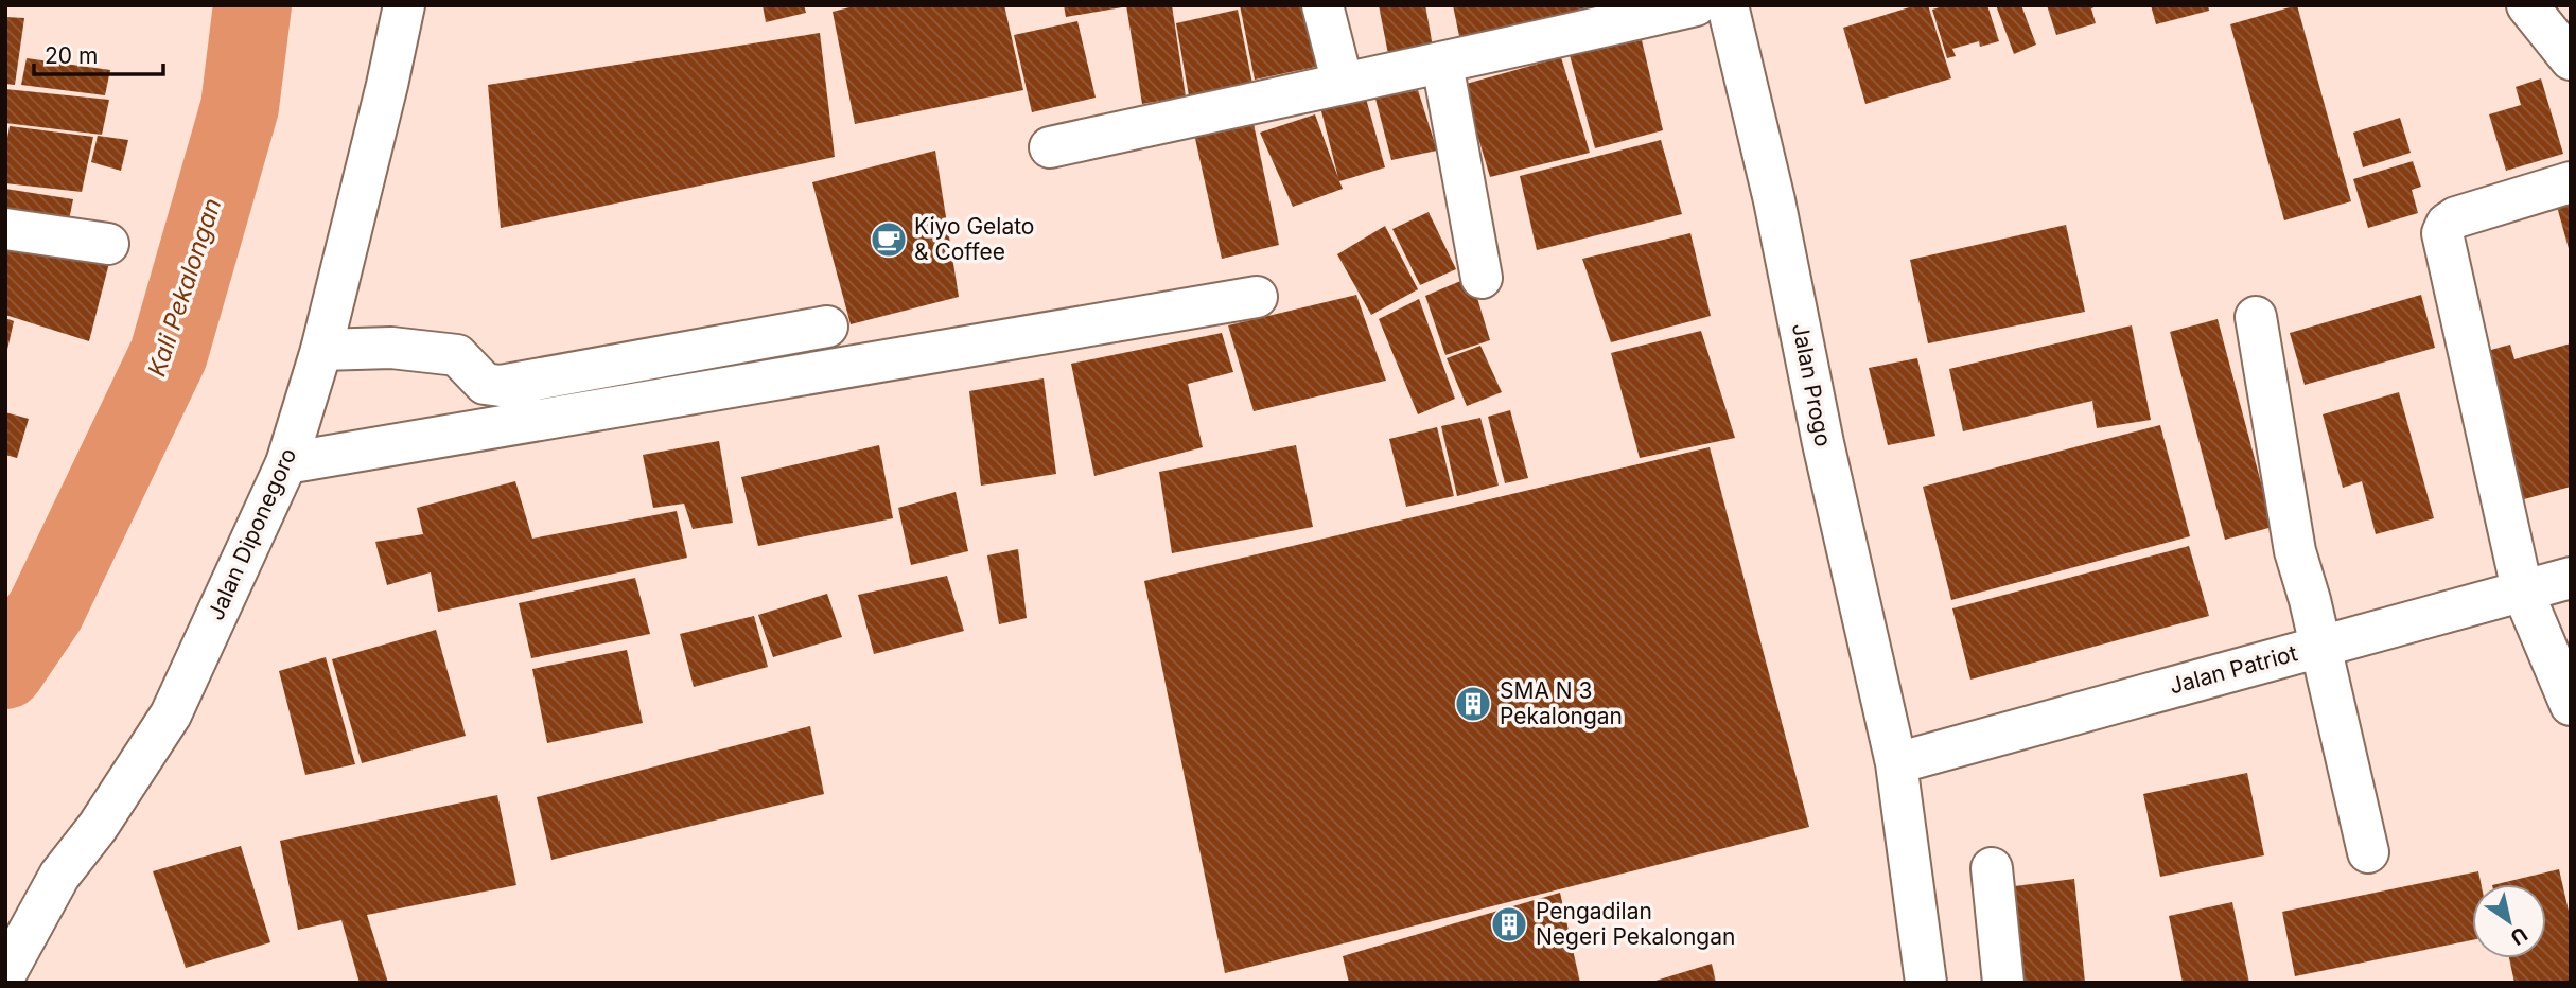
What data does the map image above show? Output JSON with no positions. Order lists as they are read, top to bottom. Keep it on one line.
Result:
{"streets":{"street":["Jalan Progo","Jalan Diponegoro","Jalan Patriot"]},"crossings":[["Jalan Progo","Jalan Patriot"]],"water":["Kali Pekalongan"],"places":{"cafe":["Kiyo Gelato & Coffee"],"building":["SMA N 3 Pekalongan","Pengadilan Negeri Pekalongan"]},"scale_bar":"20 m","north":"bottom right"}
